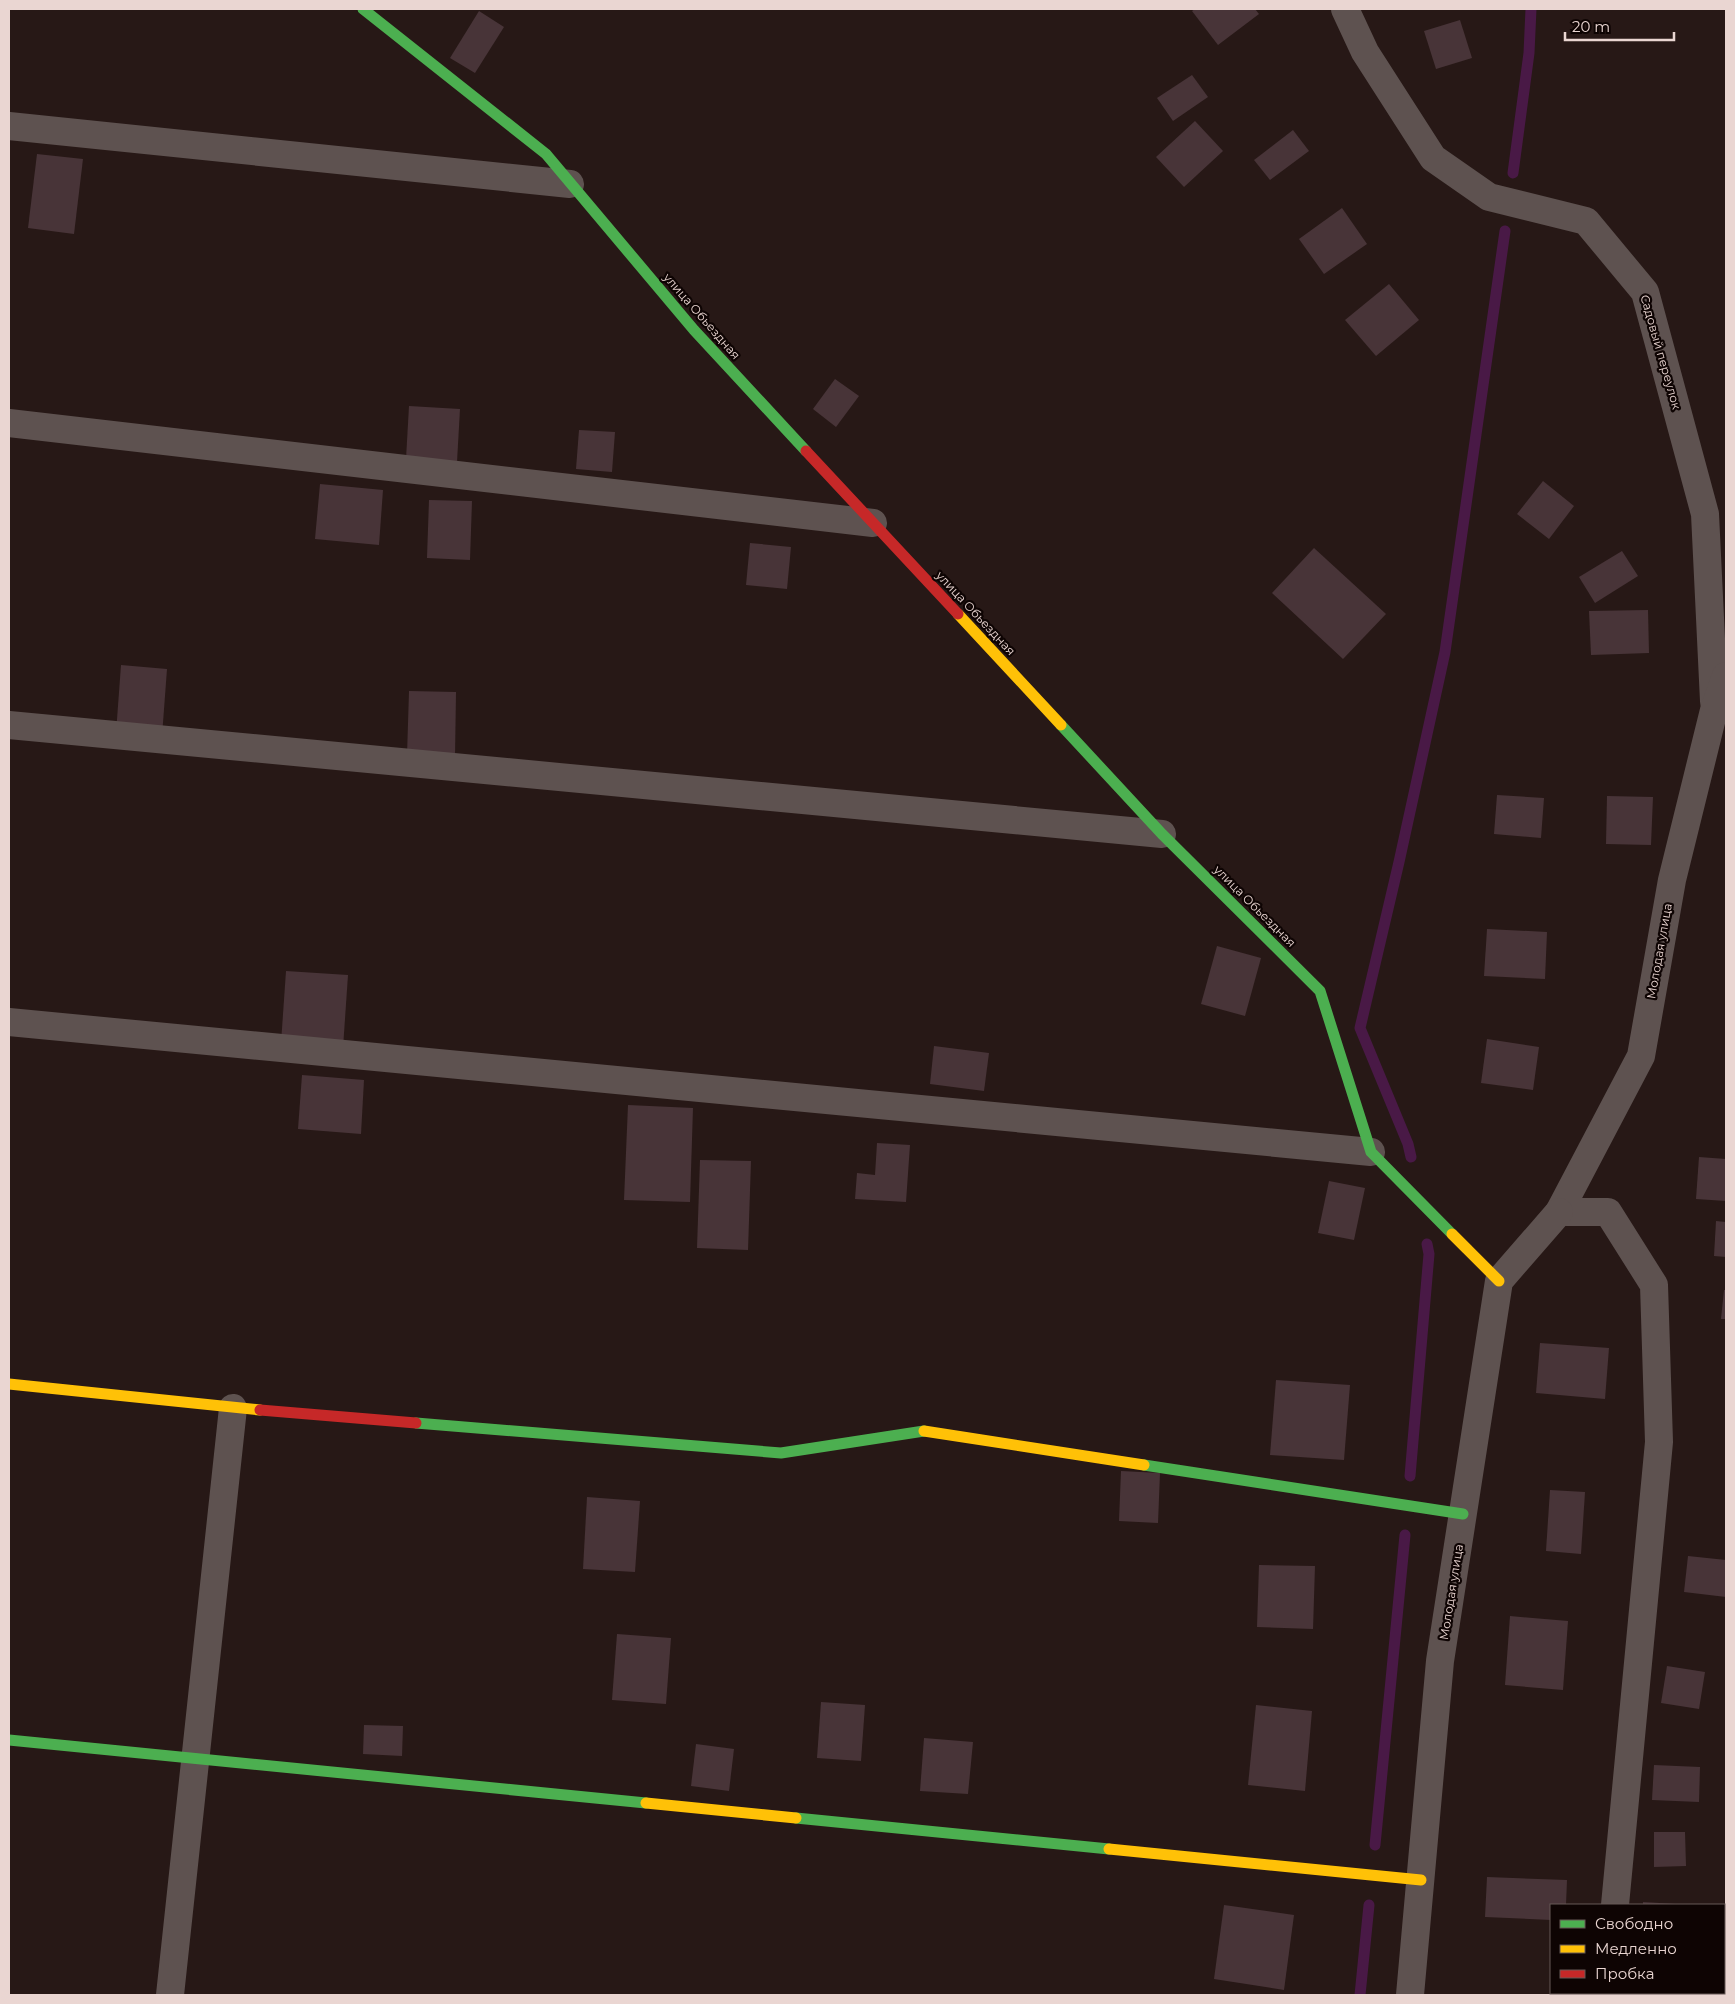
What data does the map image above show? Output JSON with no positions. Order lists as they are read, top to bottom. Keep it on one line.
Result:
{"streets":{"street":["улица Обьездная","Садовый переулок","Молодая улица"]},"crossings":[["улица Обьездная","Молодая улица"],["Садовый переулок","Молодая улица"]],"legend":["Свободно","Медленно","Пробка"],"scale_bar":"20 m"}
